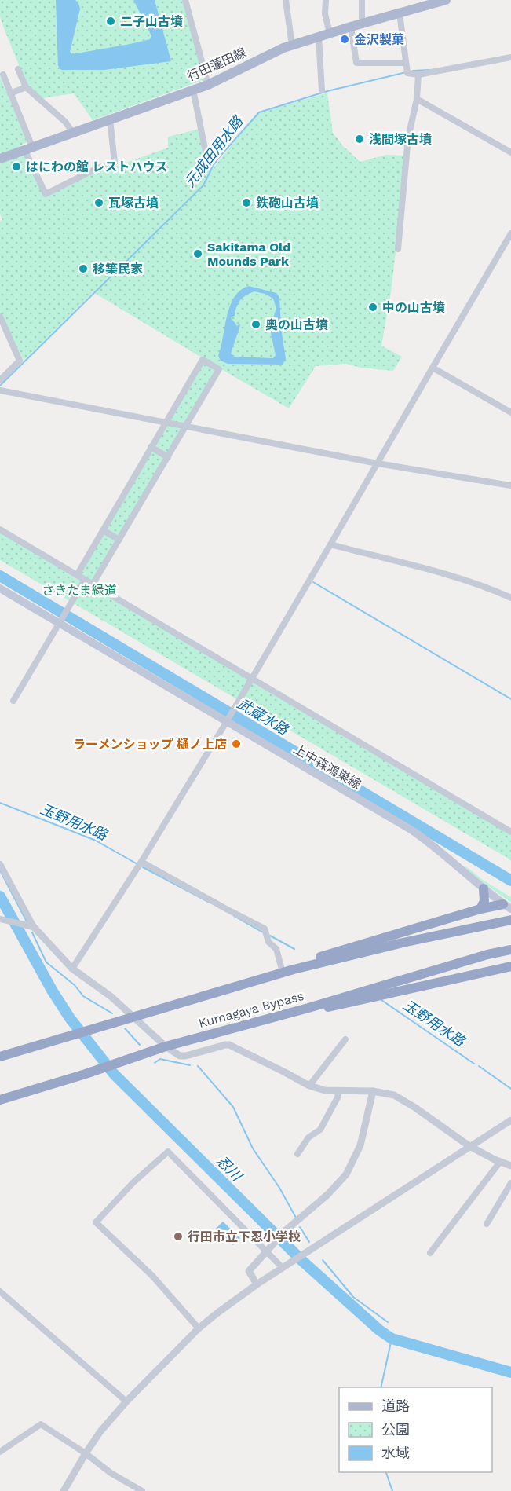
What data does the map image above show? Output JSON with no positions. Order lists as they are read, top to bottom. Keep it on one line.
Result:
{"streets":{"highway":["Kumagaya Bypass"],"main road":["行田蓮田線","上中森鴻巣線"]},"water":["元成田用水路","武蔵水路","玉野用水路","忍川"],"parks":["さきたま緑道"],"places":["二子山古墳","金沢製菓","浅間塚古墳","はにわの館 レストハウス","瓦塚古墳","鉄砲山古墳","Sakitama Old Mounds Park","移築民家","中の山古墳","奥の山古墳","ラーメンショップ 樋ノ上店","行田市立下忍小学校"],"legend":["道路","公園","水域"]}
